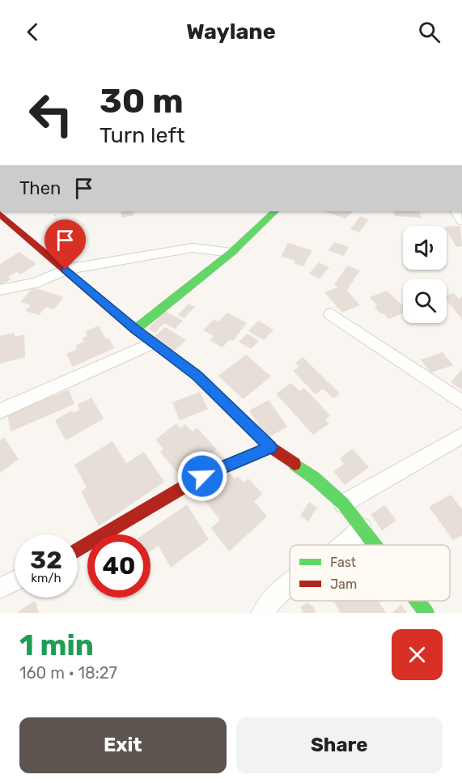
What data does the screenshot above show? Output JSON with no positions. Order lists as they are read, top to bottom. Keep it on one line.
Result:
{"legend":["Fast","Jam"],"page":{"header":"Waylane","turn":["30 m","Turn left"],"then":"Then","speed":"32 km/h","limit":"40","heading":["1 min","160 m · 18:27"],"buttons":["Exit","Share"]}}
